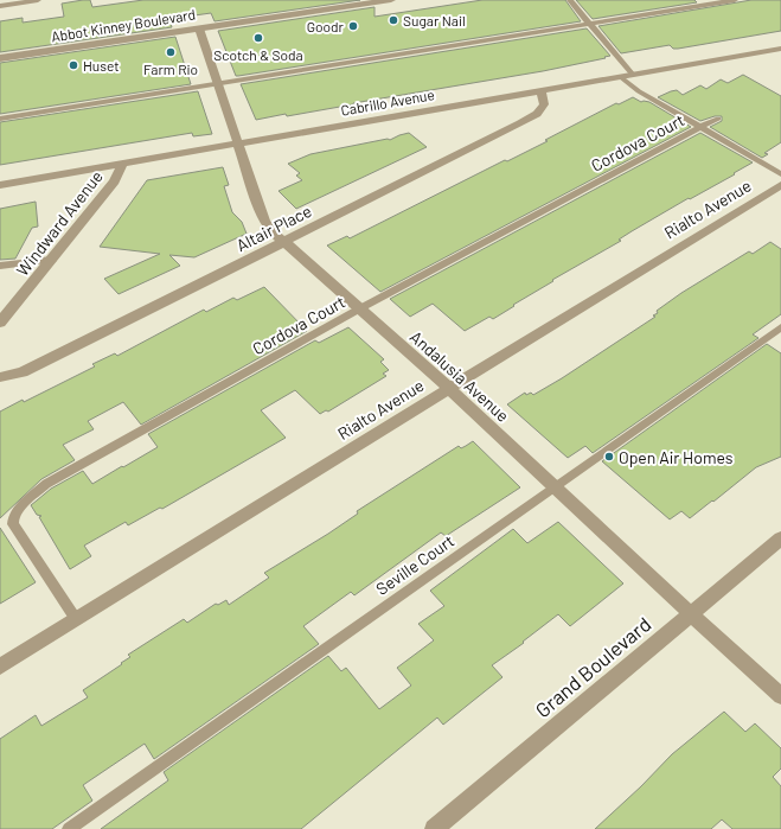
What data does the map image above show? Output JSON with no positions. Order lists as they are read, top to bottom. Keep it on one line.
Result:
{"streets":{"street":["Abbot Kinney Boulevard","Cabrillo Avenue","Rialto Avenue","Windward Avenue","Altair Place","Andalusia Avenue","Grand Boulevard"],"lane":["Cordova Court","Seville Court"]},"crossings":[["Abbot Kinney Boulevard","Andalusia Avenue"],["Cabrillo Avenue","Windward Avenue"],["Cabrillo Avenue","Altair Place"],["Cabrillo Avenue","Andalusia Avenue"],["Cordova Court","Rialto Avenue"],["Cordova Court","Andalusia Avenue"],["Rialto Avenue","Andalusia Avenue"],["Altair Place","Andalusia Avenue"],["Andalusia Avenue","Seville Court"],["Andalusia Avenue","Grand Boulevard"]],"places":["Sugar Nail","Goodr","Scotch & Soda","Farm Rio","Huset","Open Air Homes"]}
